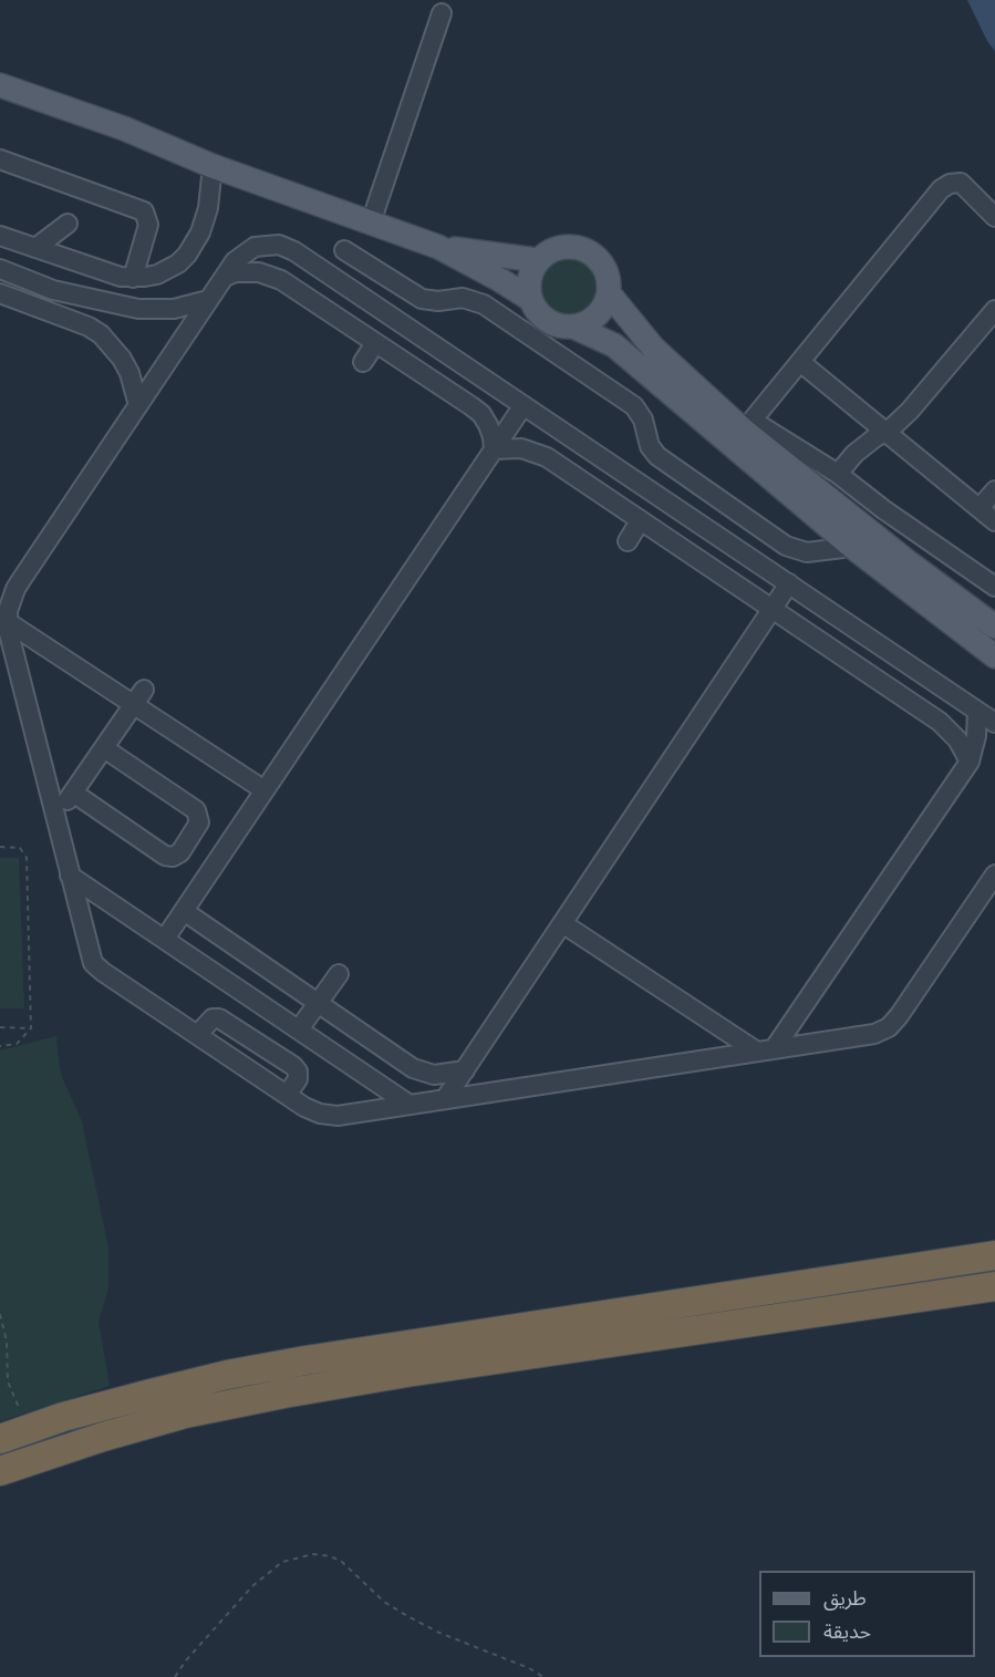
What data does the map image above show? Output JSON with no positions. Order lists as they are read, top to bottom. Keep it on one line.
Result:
{"legend":["طريق","حديقة"]}
